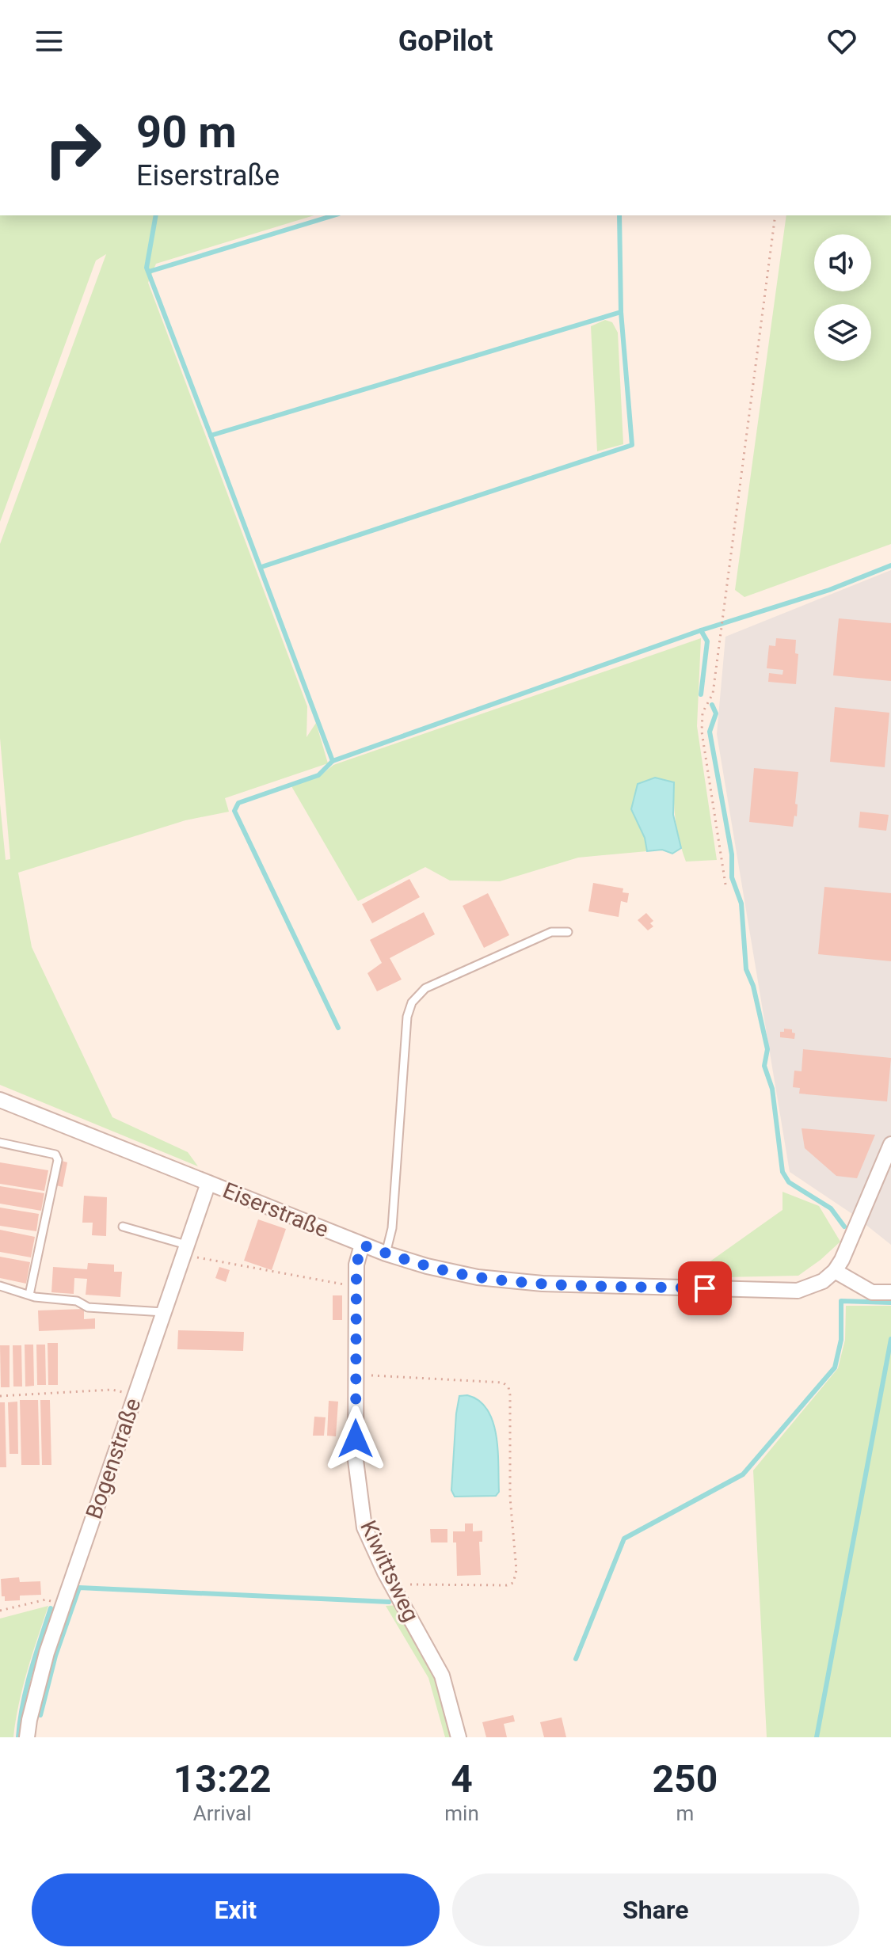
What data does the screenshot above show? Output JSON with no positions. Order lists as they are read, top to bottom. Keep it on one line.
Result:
{"streets":{"street":["Eiserstraße","Bogenstraße","Kiwittsweg"]},"crossings":[["Eiserstraße","Bogenstraße"],["Eiserstraße","Kiwittsweg"]],"page":{"header":"GoPilot","turn":["90 m","Eiserstraße"],"eta":["13:22","Arrival","4","min","250","m"],"buttons":["Exit","Share"]}}
